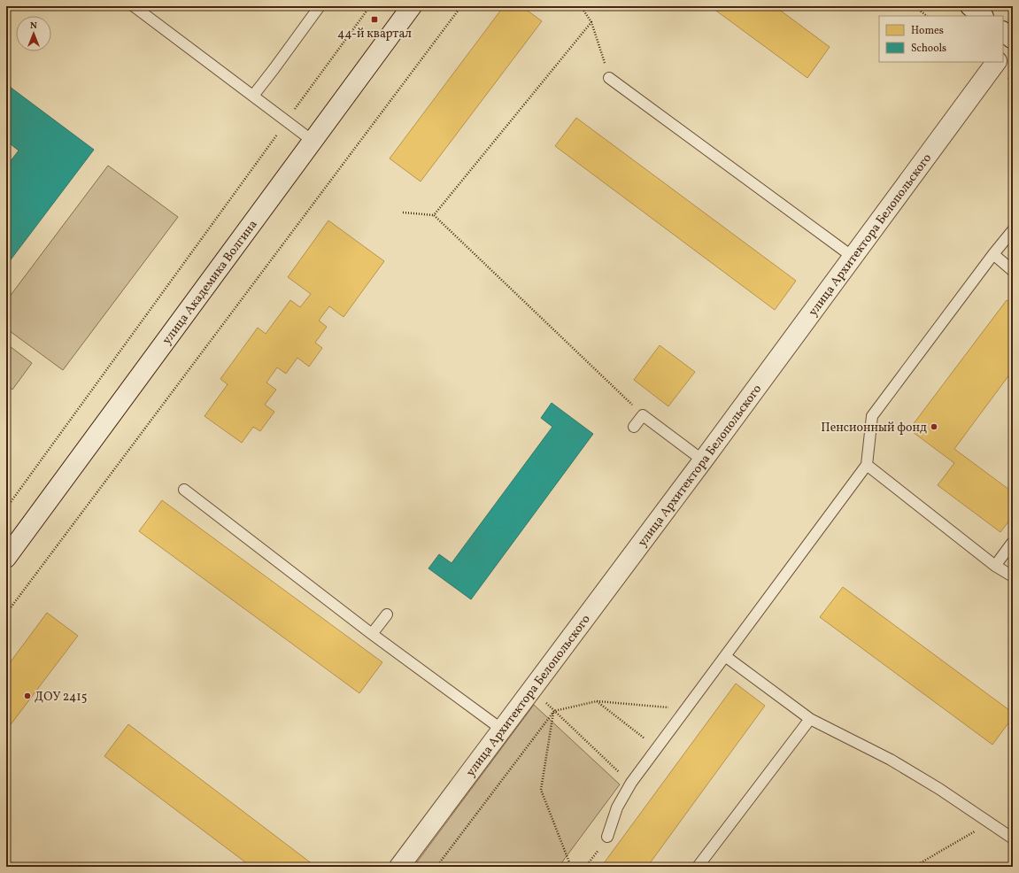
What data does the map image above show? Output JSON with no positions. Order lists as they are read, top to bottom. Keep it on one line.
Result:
{"streets":{"street":["улица Архитектора Белопольского","улица Академика Волгина"]},"places":{"transit":["44-й квартал"],"other":["Пенсионный фонд","ДОУ 2415"]},"legend":["Homes","Schools"],"north":"top"}
